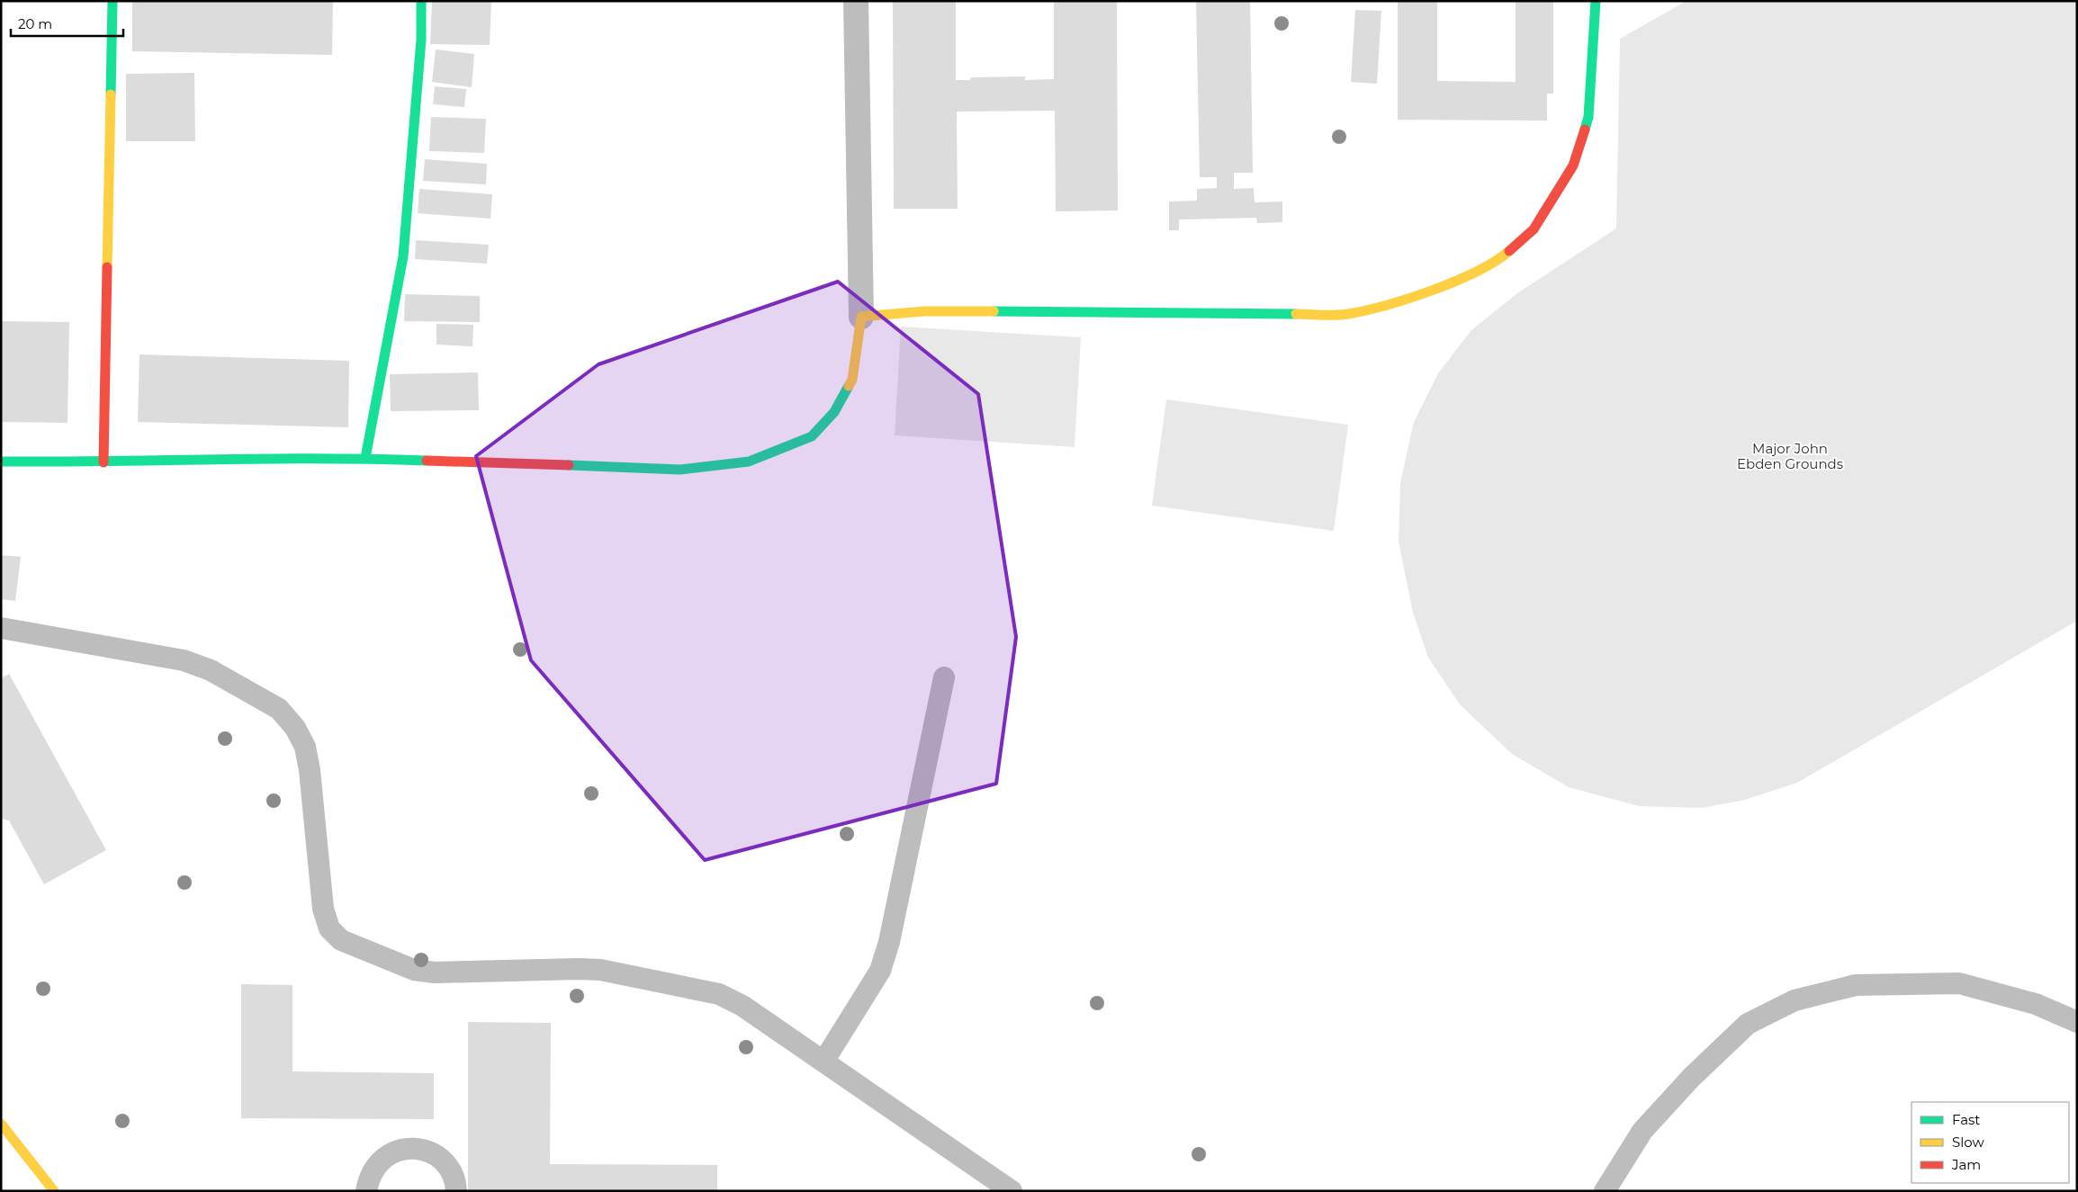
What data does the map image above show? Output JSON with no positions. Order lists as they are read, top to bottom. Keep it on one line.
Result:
{"parks":["Major John Ebden Grounds"],"legend":["Fast","Slow","Jam"],"scale_bar":"20 m"}
